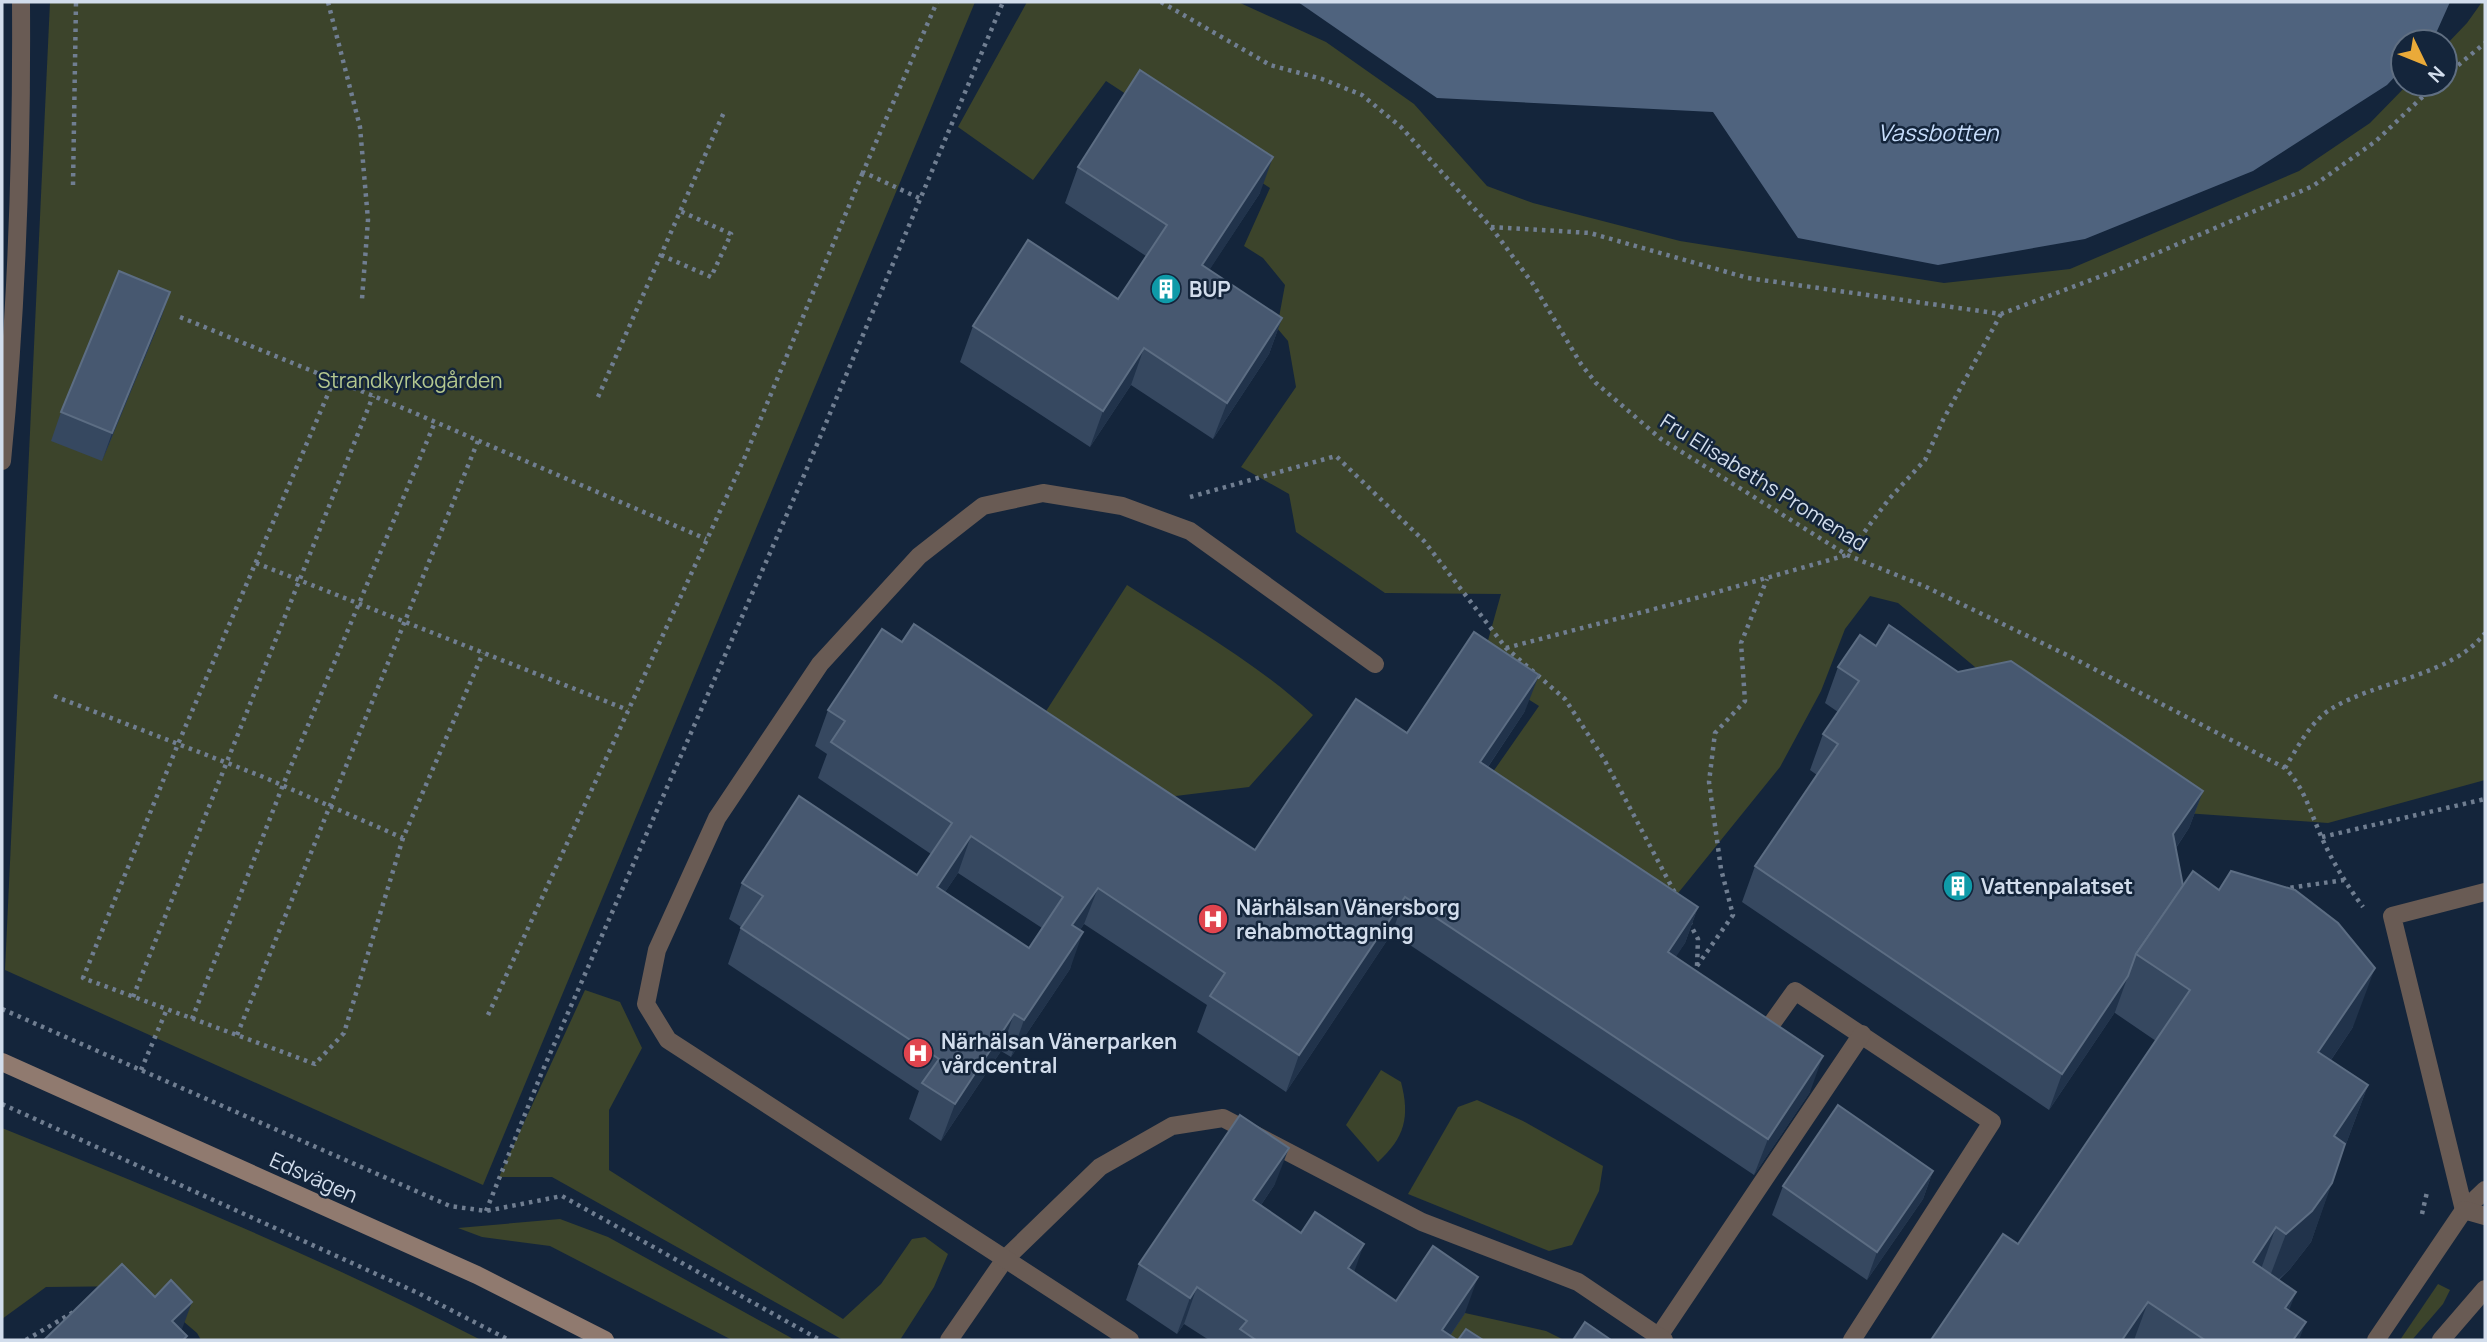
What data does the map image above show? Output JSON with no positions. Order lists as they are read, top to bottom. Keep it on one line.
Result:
{"streets":{"main road":["Edsvägen"],"path":["Fru Elisabeths Promenad"]},"water":["Vassbotten"],"parks":["Strandkyrkogården"],"places":{"building":["BUP","Vattenpalatset"],"hospital":["Närhälsan Vänersborg rehabmottagning","Närhälsan Vänerparken vårdcentral"]},"north":"bottom right"}
